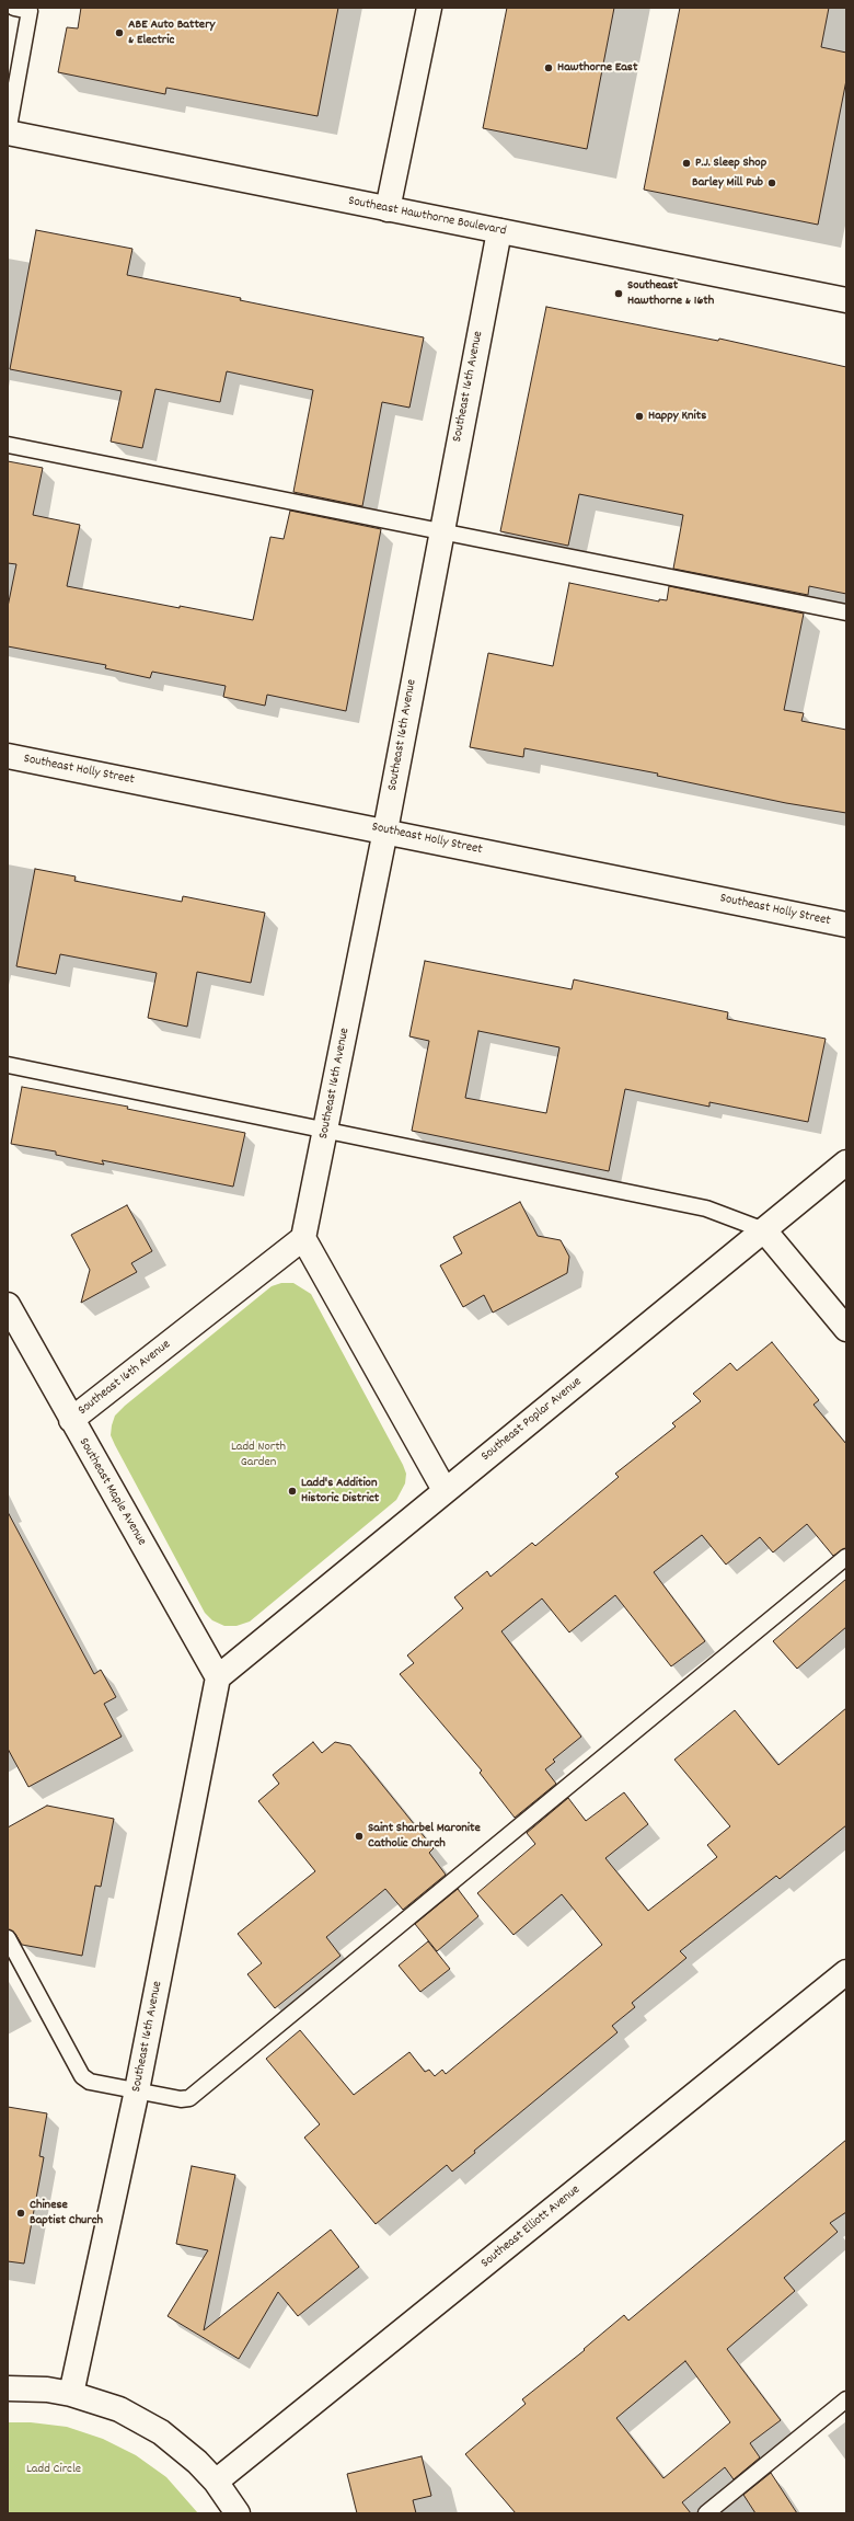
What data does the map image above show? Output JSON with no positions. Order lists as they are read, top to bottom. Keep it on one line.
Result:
{"streets":{"street":["Southeast Hawthorne Boulevard","Southeast 16th Avenue","Southeast Holly Street","Southeast Poplar Avenue","Southeast Maple Avenue","Southeast Elliott Avenue"]},"crossings":[["Southeast Hawthorne Boulevard","Southeast 16th Avenue"],["Southeast 16th Avenue","Southeast Holly Street"],["Southeast 16th Avenue","Southeast Poplar Avenue"],["Southeast 16th Avenue","Southeast Maple Avenue"],["Southeast Poplar Avenue","Southeast Maple Avenue"]],"parks":["Ladd North Garden","Ladd Circle"],"places":["ABE Auto Battery & Electric","Hawthorne East","P.J. Sleep Shop","Barley Mill Pub","Southeast Hawthorne & 16th","Happy Knits","Ladd's Addition Historic District","Saint Sharbel Maronite Catholic Church","Chinese Baptist Church"]}
